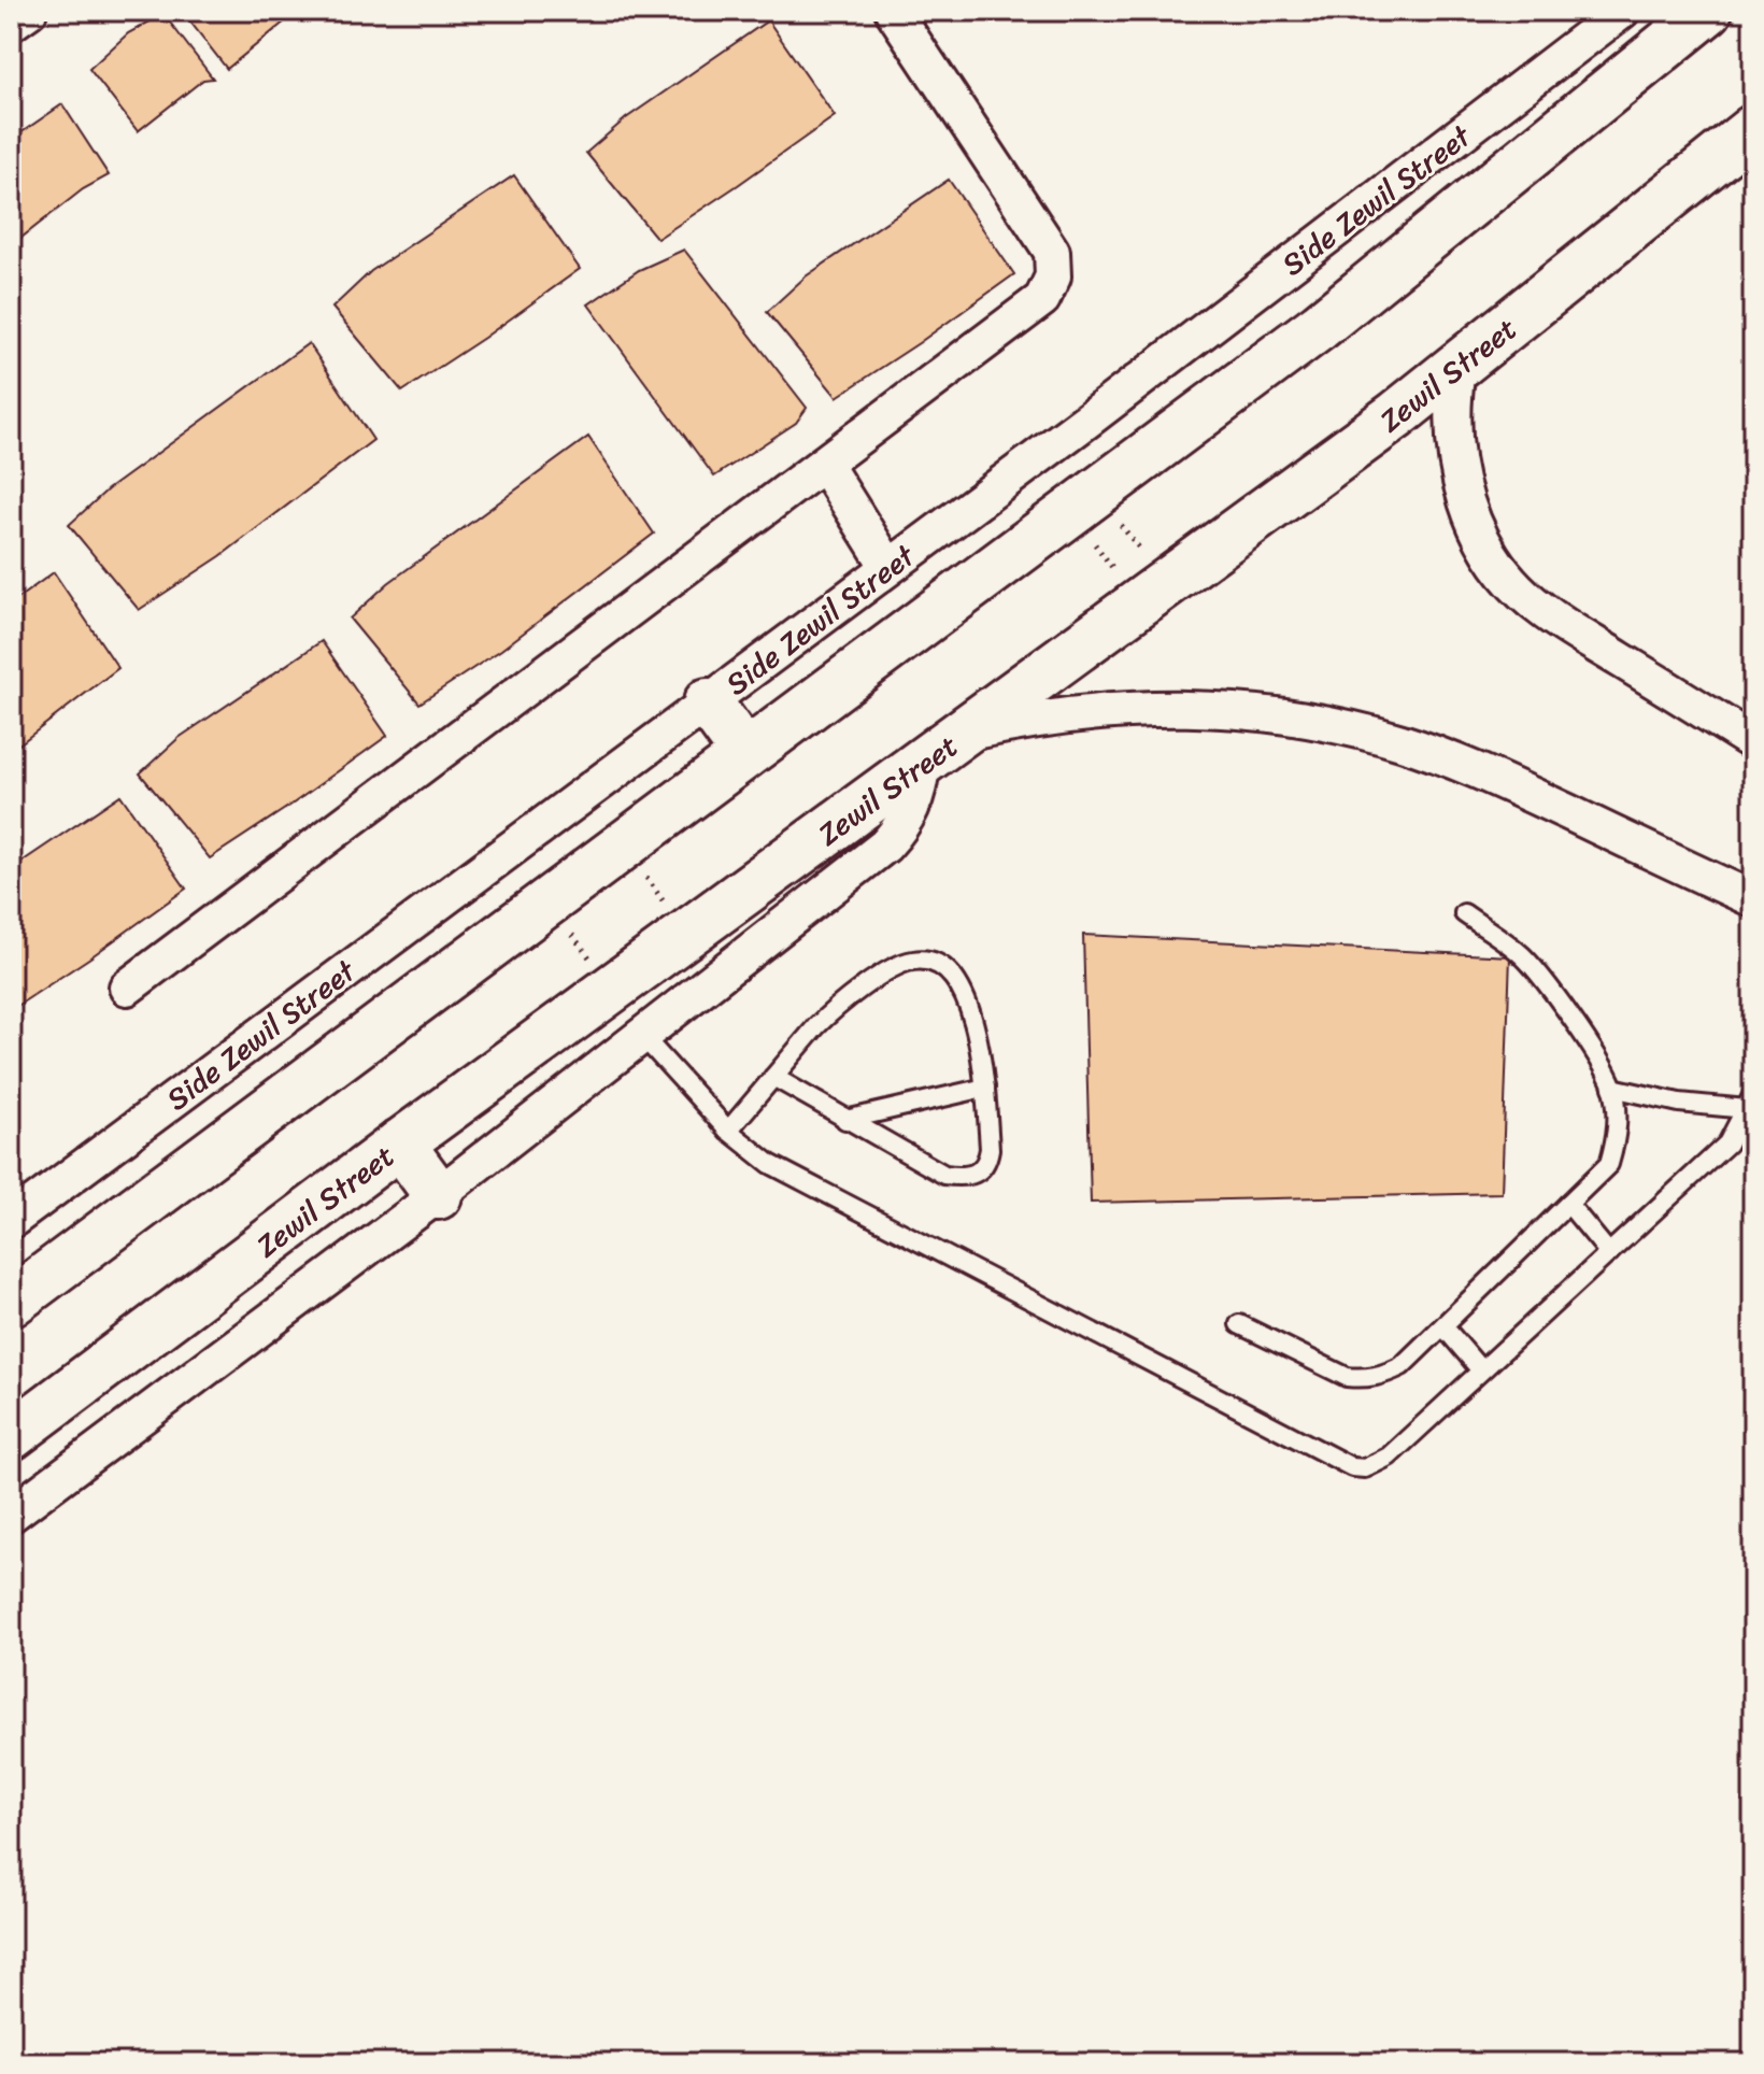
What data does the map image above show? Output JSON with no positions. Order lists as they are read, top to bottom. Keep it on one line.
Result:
{"streets":{"main road":["Zewil Street"],"street":["Side Zewil Street"]}}
